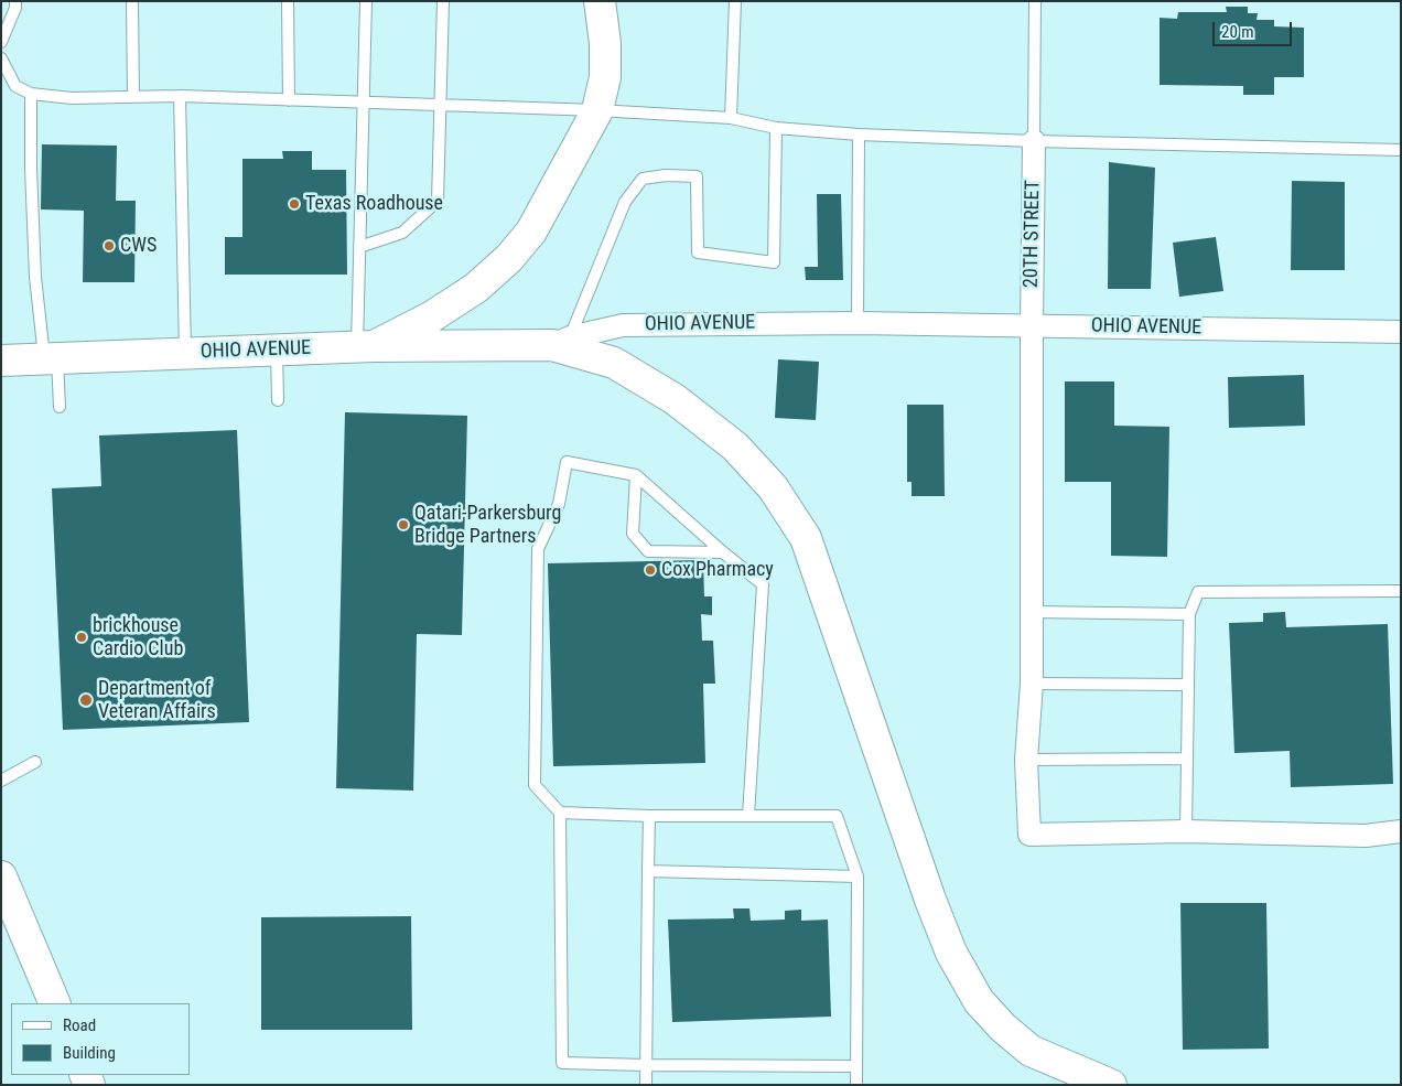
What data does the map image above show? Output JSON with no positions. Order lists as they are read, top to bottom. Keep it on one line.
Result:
{"streets":{"main road":["OHIO AVENUE"],"street":["20TH STREET"]},"crossings":[["20TH STREET","OHIO AVENUE"]],"places":["Texas Roadhouse","CWS","Qatari-Parkersburg Bridge Partners","Cox Pharmacy","brickhouse Cardio Club","Department of Veteran Affairs"],"legend":["Road","Building"],"scale_bar":"20 m"}
